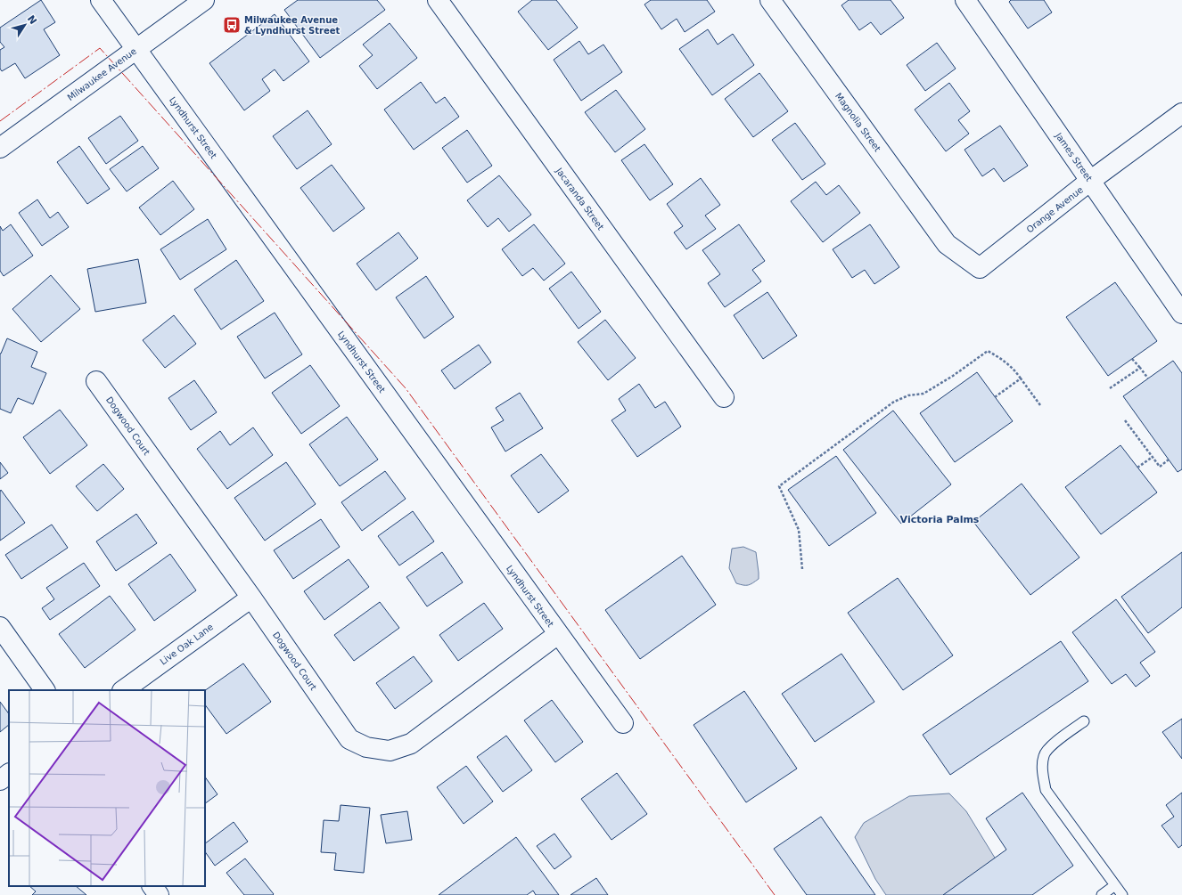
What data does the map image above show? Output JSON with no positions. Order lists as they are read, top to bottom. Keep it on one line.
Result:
{"streets":{"street":["Milwaukee Avenue","Magnolia Street","Lyndhurst Street","James Street","Jacaranda Street","Orange Avenue","Dogwood Court","Live Oak Lane"]},"crossings":[["Milwaukee Avenue","Lyndhurst Street"],["Magnolia Street","Orange Avenue"],["Lyndhurst Street","Dogwood Court"],["James Street","Orange Avenue"],["Dogwood Court","Live Oak Lane"]],"districts":["Victoria Palms"],"places":{"bus stop":["Milwaukee Avenue & Lyndhurst Street"]},"north":"top right"}
